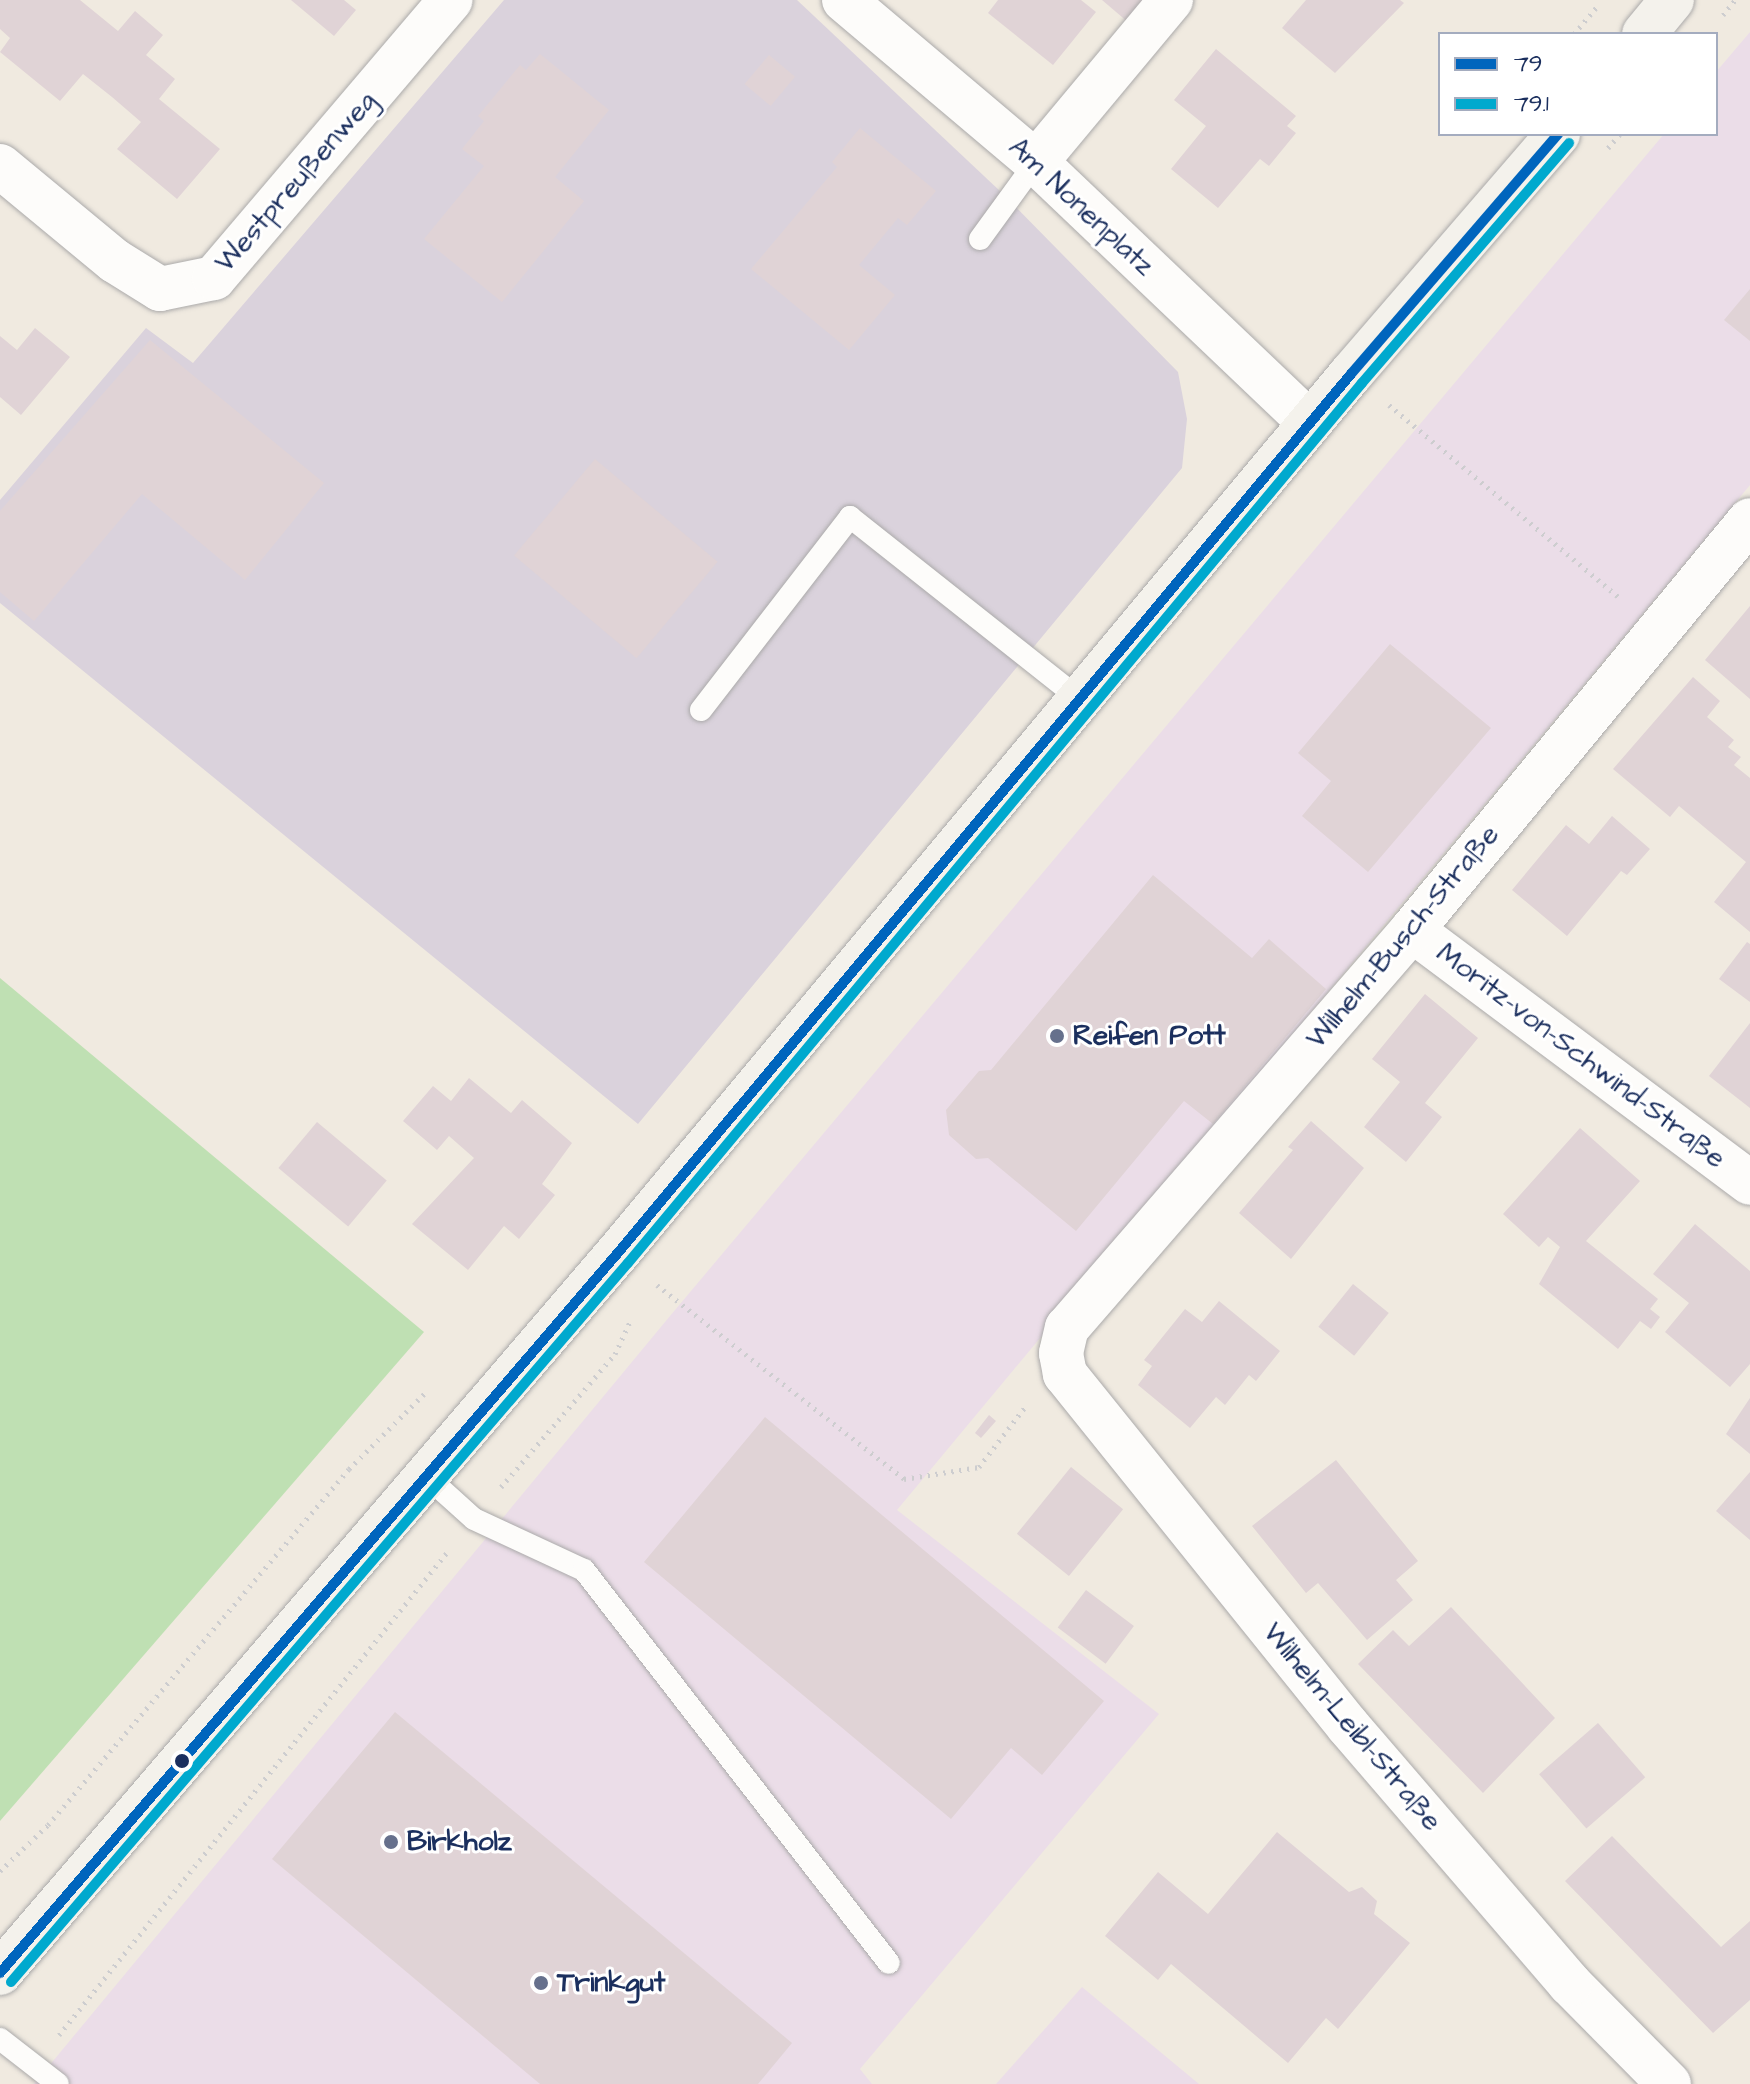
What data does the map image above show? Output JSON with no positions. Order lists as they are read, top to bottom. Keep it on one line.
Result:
{"streets":{"street":["Westpreußenweg","Am Nonenplatz","Wilhelm-Busch-Straße","Moritz-von-Schwind-Straße","Wilhelm-Leibl-Straße"]},"crossings":[["Wilhelm-Busch-Straße","Moritz-von-Schwind-Straße"],["Wilhelm-Busch-Straße","Wilhelm-Leibl-Straße"]],"places":["Reifen Pott","Birkholz","Trinkgut"],"lines":["transit line 79","transit line 79.1"],"legend":["79","79.1"]}
